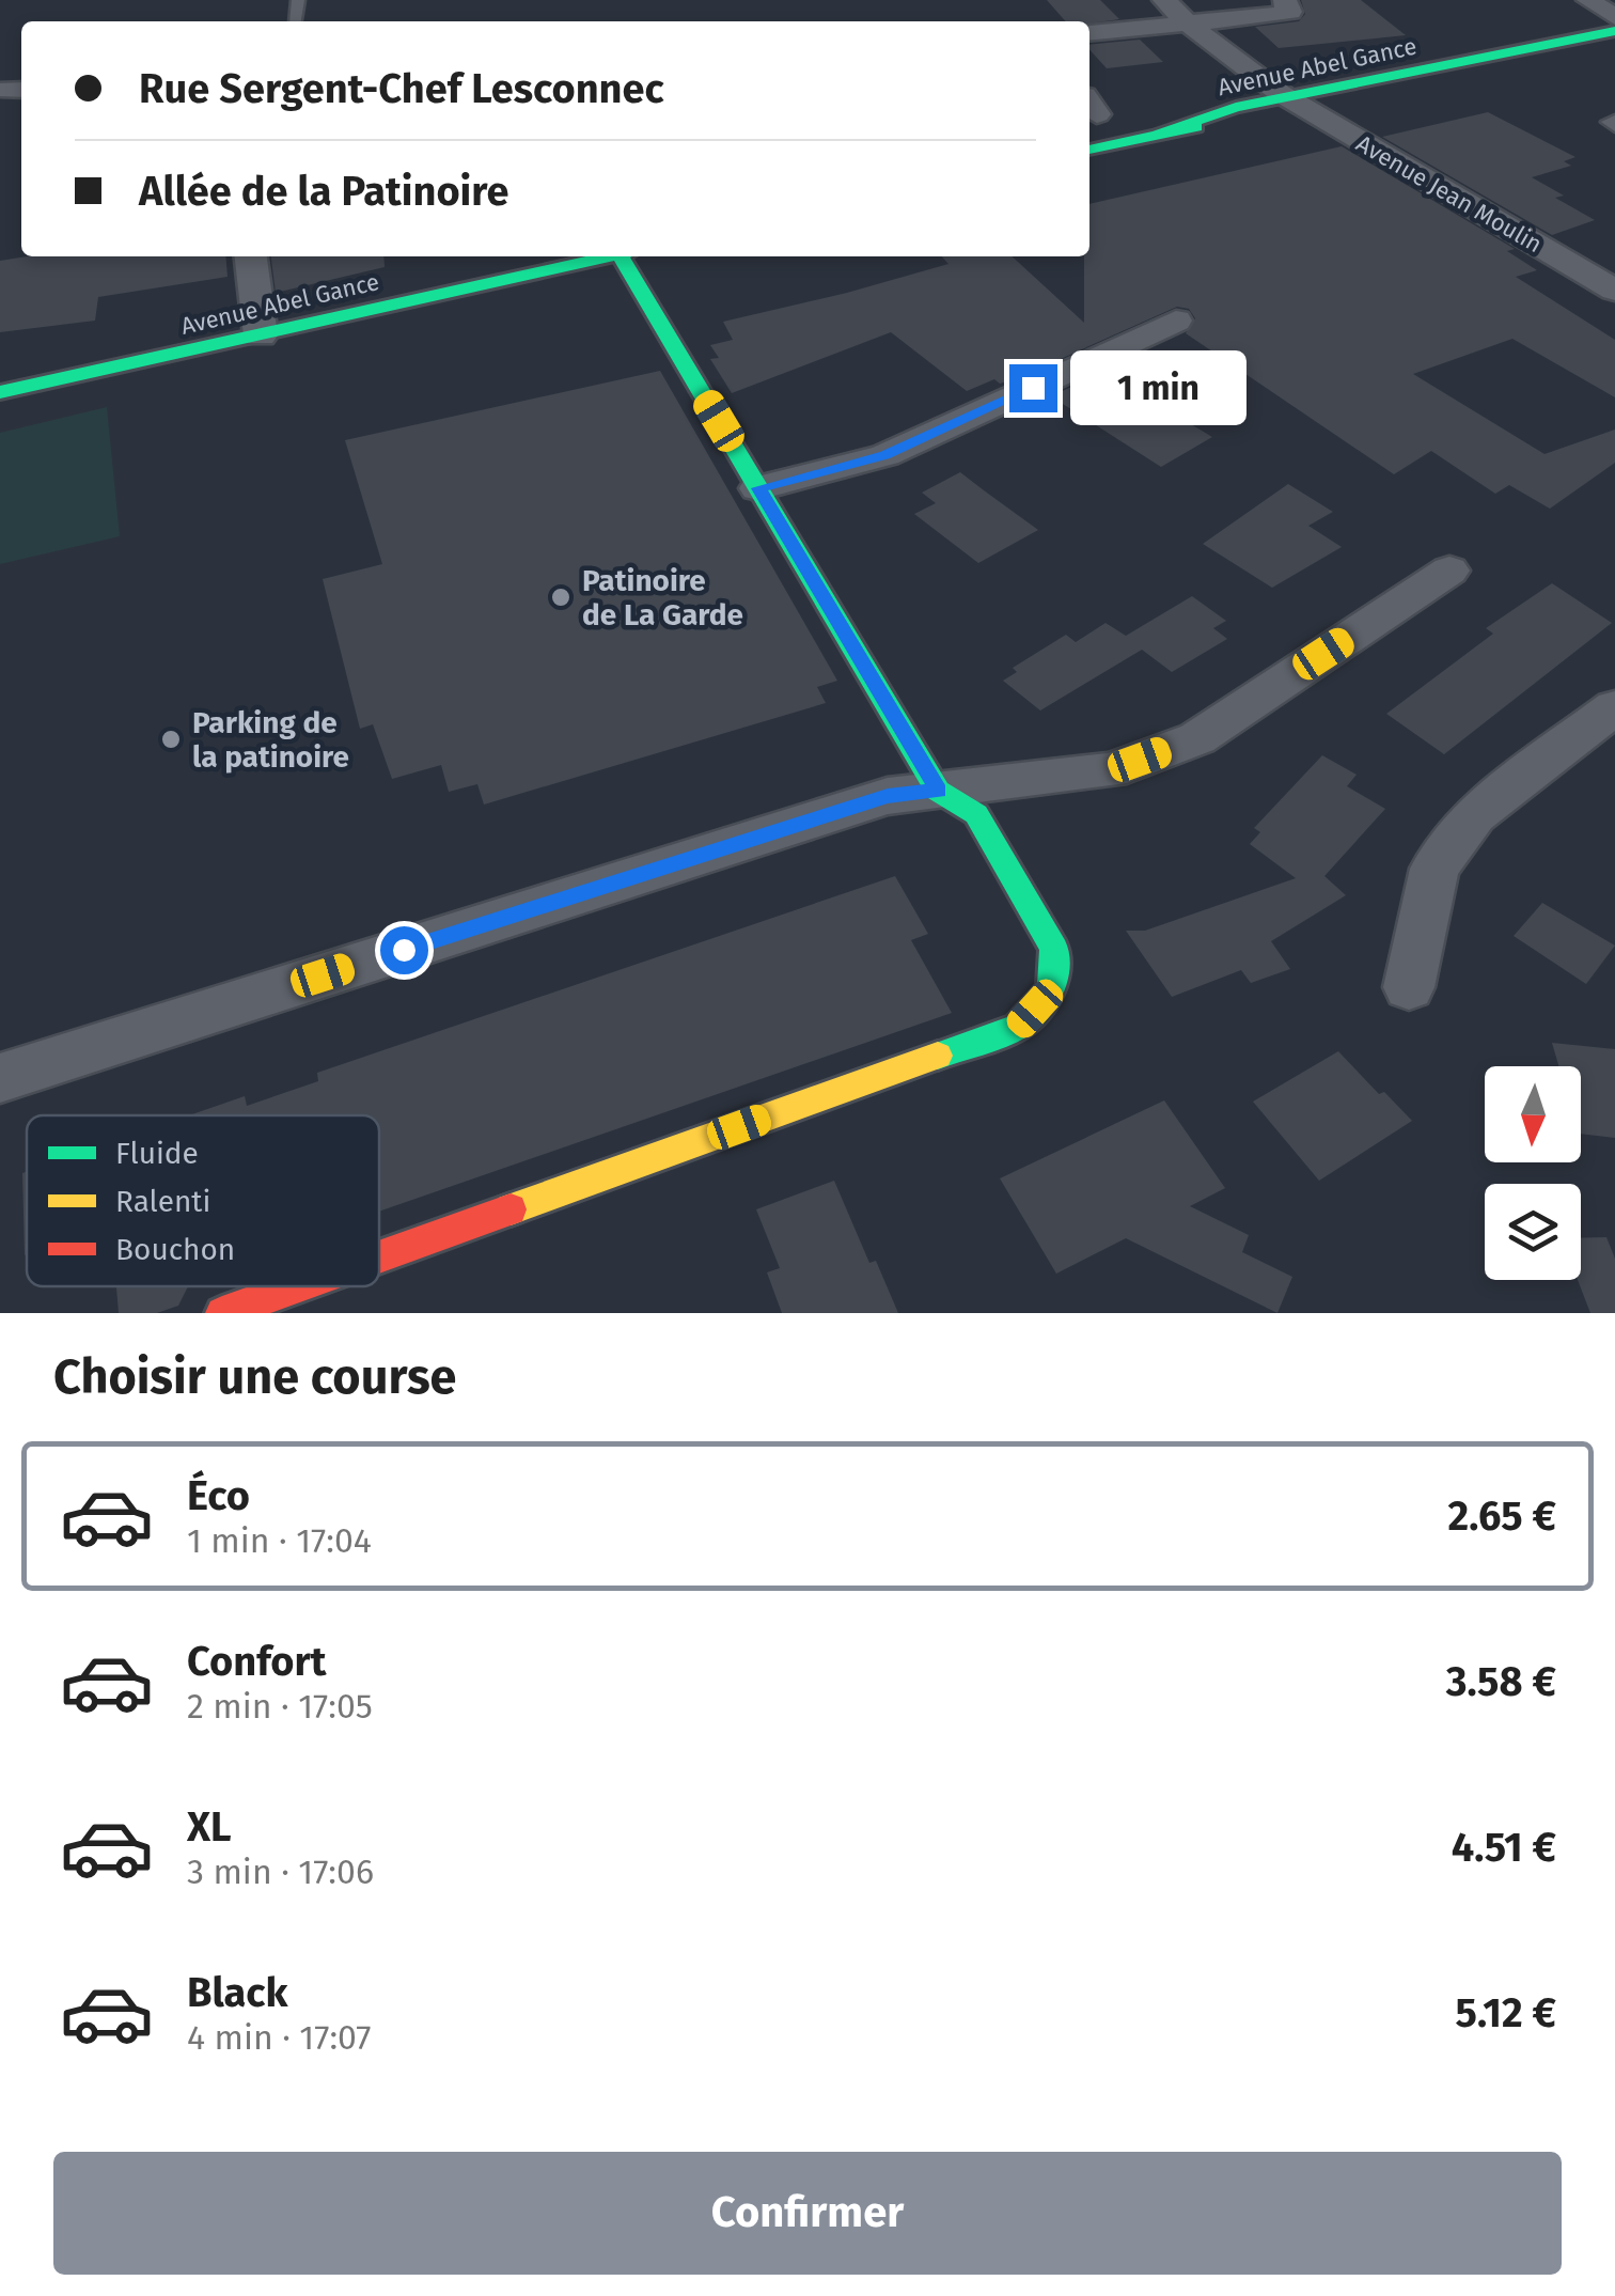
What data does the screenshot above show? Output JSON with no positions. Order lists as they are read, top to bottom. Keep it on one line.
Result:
{"streets":{"street":["Avenue Abel Gance","Avenue Jean Moulin"]},"crossings":[["Avenue Abel Gance","Avenue Jean Moulin"]],"places":["Patinoire de La Garde","Parking de la patinoire"],"legend":["Fluide","Ralenti","Bouchon"],"north":"bottom","page":{"banner":["Rue Sergent-Chef Lesconnec","Allée de la Patinoire"],"bubble":"1 min","heading":"Choisir une course","list":[{"name":"Éco","note":"1 min · 17:04","value":"2.65 €"},{"name":"Confort","note":"2 min · 17:05","value":"3.58 €"},{"name":"XL","note":"3 min · 17:06","value":"4.51 €"},{"name":"Black","note":"4 min · 17:07","value":"5.12 €"}],"buttons":"Confirmer"}}
